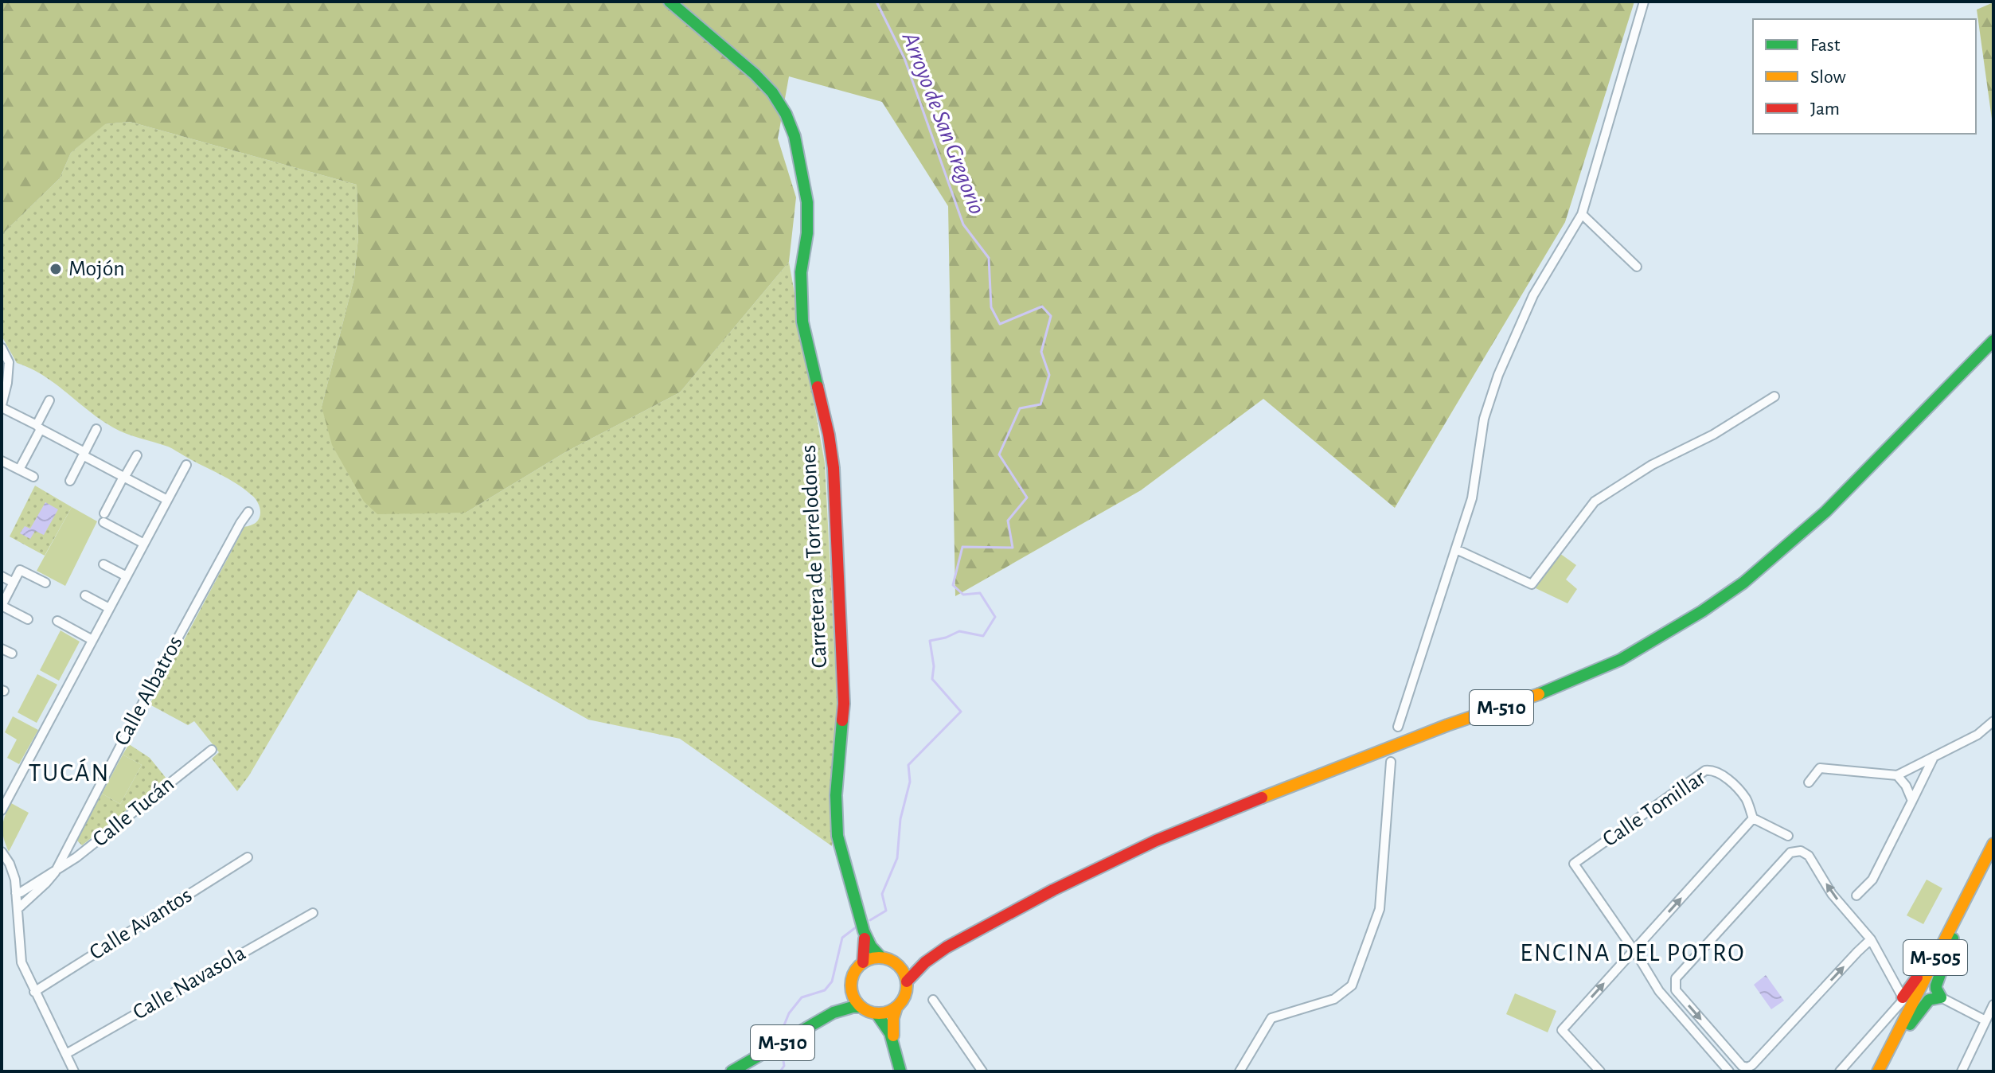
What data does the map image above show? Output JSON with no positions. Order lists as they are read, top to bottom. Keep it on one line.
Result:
{"streets":{"main road":["Carretera de Torrelodones","M-510","M-505"],"street":["Calle Albatros","Calle Tomillar","Calle Tucán","Calle Avantos","Calle Navasola"]},"crossings":[["Carretera de Torrelodones","M-510"],["Calle Albatros","Calle Tucán"]],"districts":["TUCÁN","ENCINA DEL POTRO"],"water":["Arroyo de San Gregorio"],"places":["Mojón"],"legend":["Fast","Slow","Jam"]}
